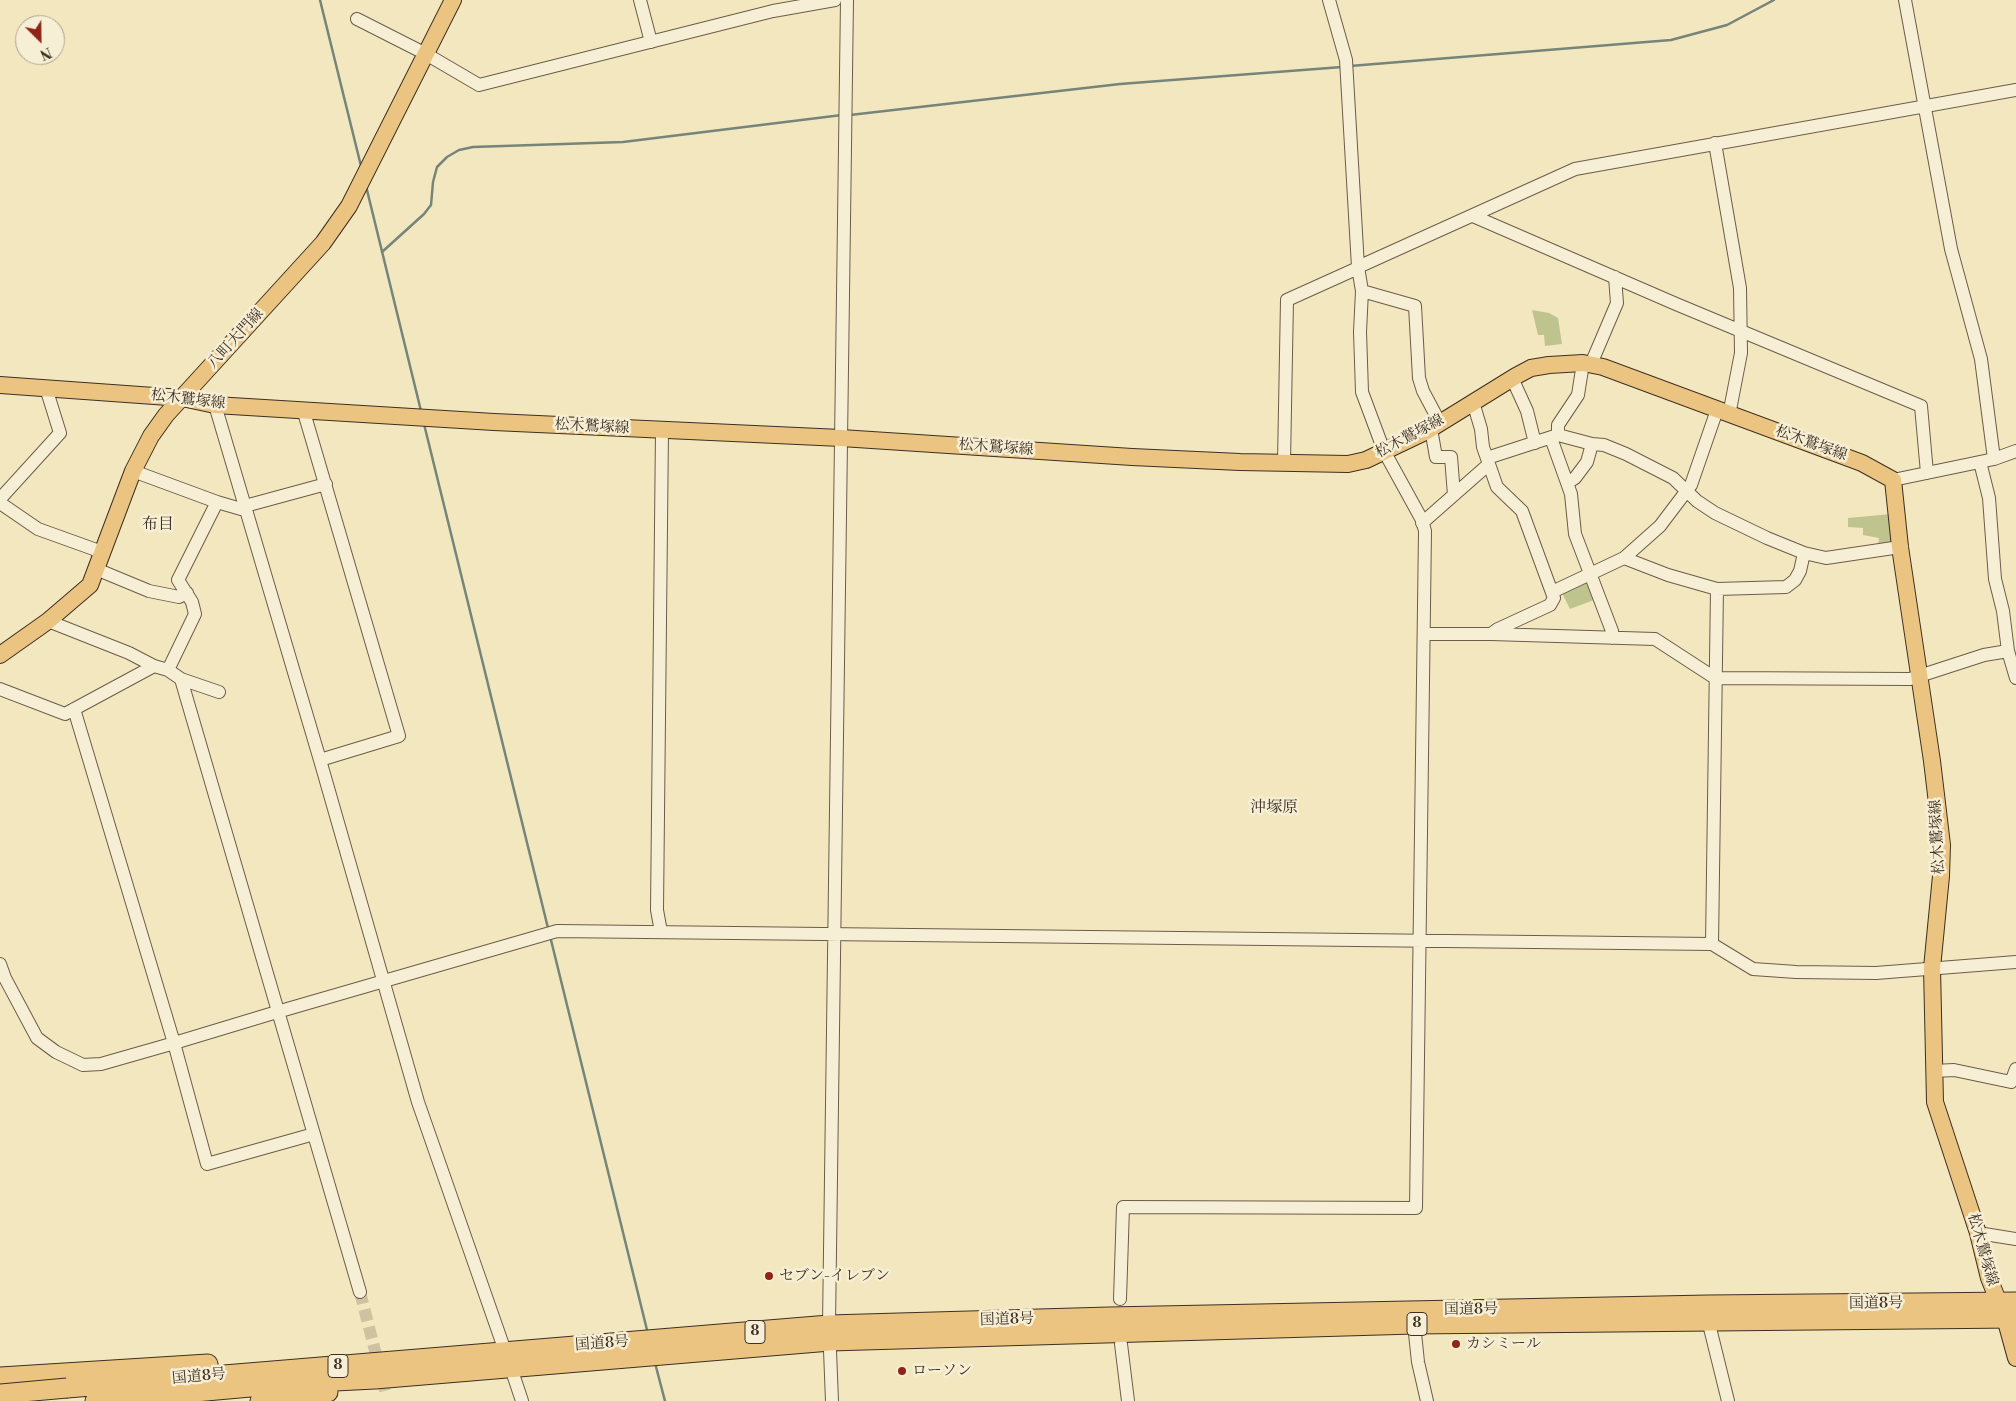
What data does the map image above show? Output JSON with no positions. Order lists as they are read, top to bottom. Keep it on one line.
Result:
{"streets":{"highway":["国道8号","8"],"main road":["八町大門線","松木鷲塚線"]},"crossings":[["八町大門線","松木鷲塚線"],["松木鷲塚線","国道8号"],["国道8号","8"]],"districts":["布目","沖塚原"],"places":["セブン-イレブン","カシミール","ローソン"],"north":"bottom right"}
